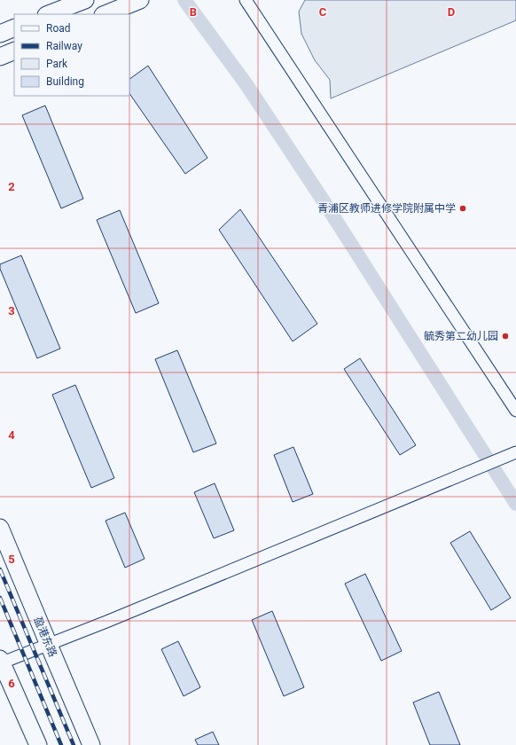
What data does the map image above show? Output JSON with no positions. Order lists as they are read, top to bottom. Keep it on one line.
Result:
{"streets":{"main road":["盈港东路"]},"places":["青浦区教师进修学院附属中学","毓秀第二幼儿园"],"legend":["Road","Railway","Park","Building"],"grid":{"columns":["B","C","D"],"rows":["2","3","4","5","6"]}}
